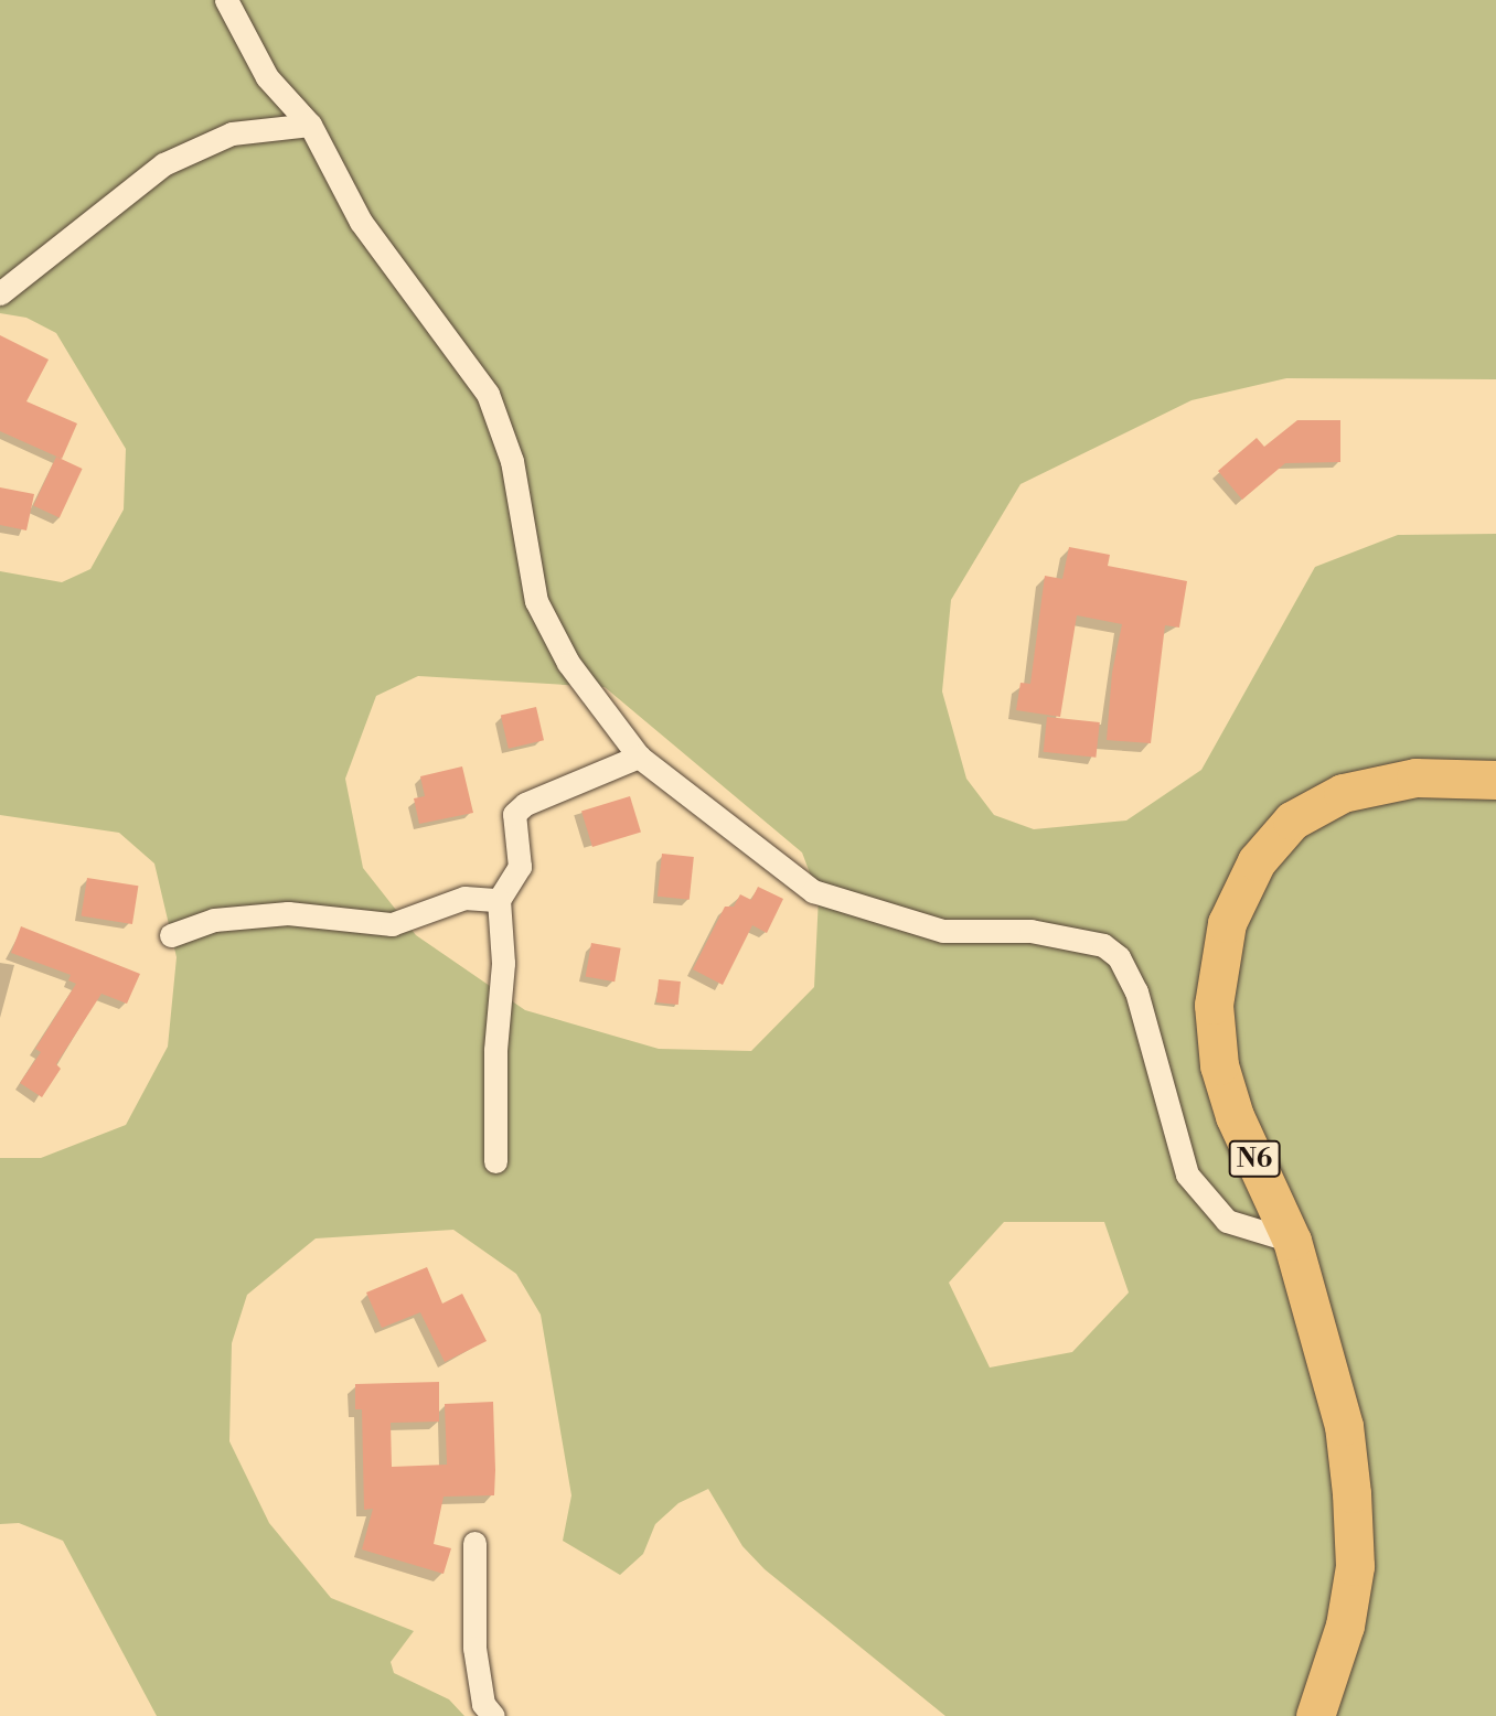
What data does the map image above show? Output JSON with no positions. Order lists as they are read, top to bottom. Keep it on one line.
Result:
{"streets":{"highway":["N6"]}}
